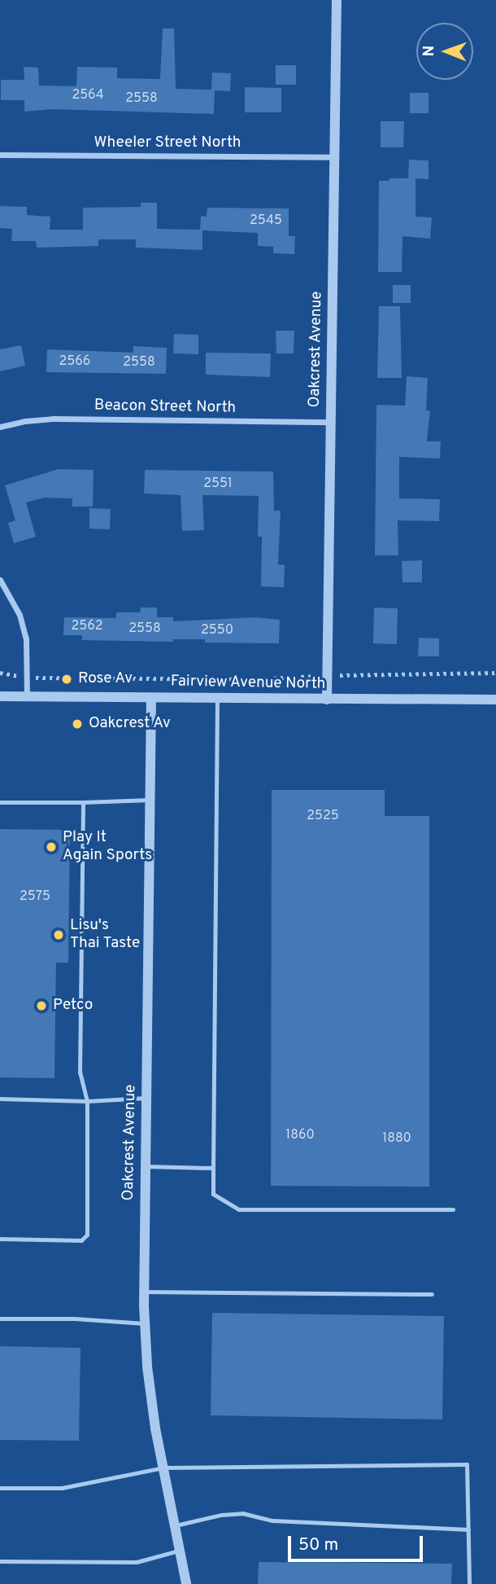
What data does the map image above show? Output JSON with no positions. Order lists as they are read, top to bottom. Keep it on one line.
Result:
{"streets":{"street":["Wheeler Street North","Oakcrest Avenue","Beacon Street North","Fairview Avenue North"]},"crossings":[["Wheeler Street North","Oakcrest Avenue"],["Oakcrest Avenue","Beacon Street North"],["Oakcrest Avenue","Fairview Avenue North"]],"places":["Rose Av","Oakcrest Av","Play It Again Sports","Lisu's Thai Taste","Petco"],"house_numbers":["2564","2558","2545","2566","2558","2551","2562","2558","2550","2525","2575","1860","1880"],"scale_bar":"50 m","north":"left"}
